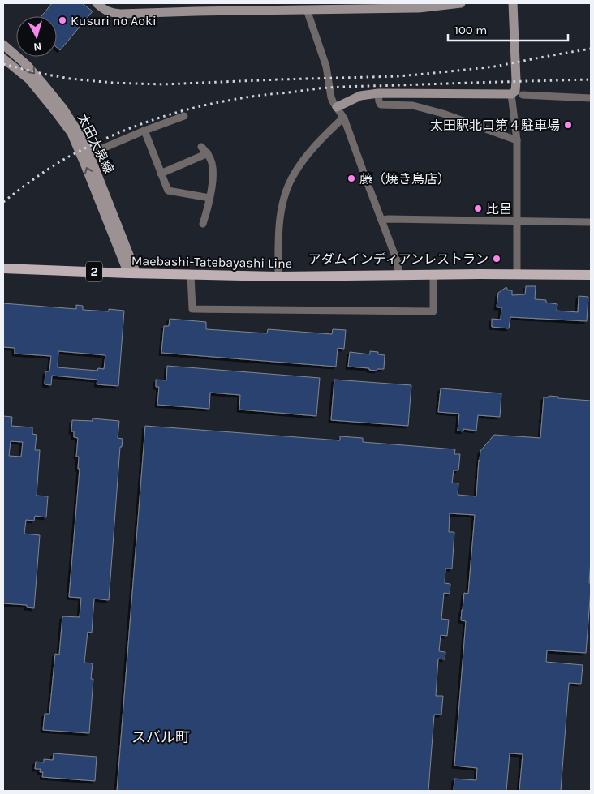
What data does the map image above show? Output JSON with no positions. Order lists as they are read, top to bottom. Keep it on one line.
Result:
{"streets":{"main road":["Maebashi-Tatebayashi Line","2"],"street":["太田大泉線"]},"crossings":[["太田大泉線","Maebashi-Tatebayashi Line"]],"districts":["スバル町"],"places":["Kusuri no Aoki","太田駅北口第４駐車場","藤（焼き鳥店）","比呂","アダムインディアンレストラン"],"scale_bar":"100 m","north":"bottom"}
